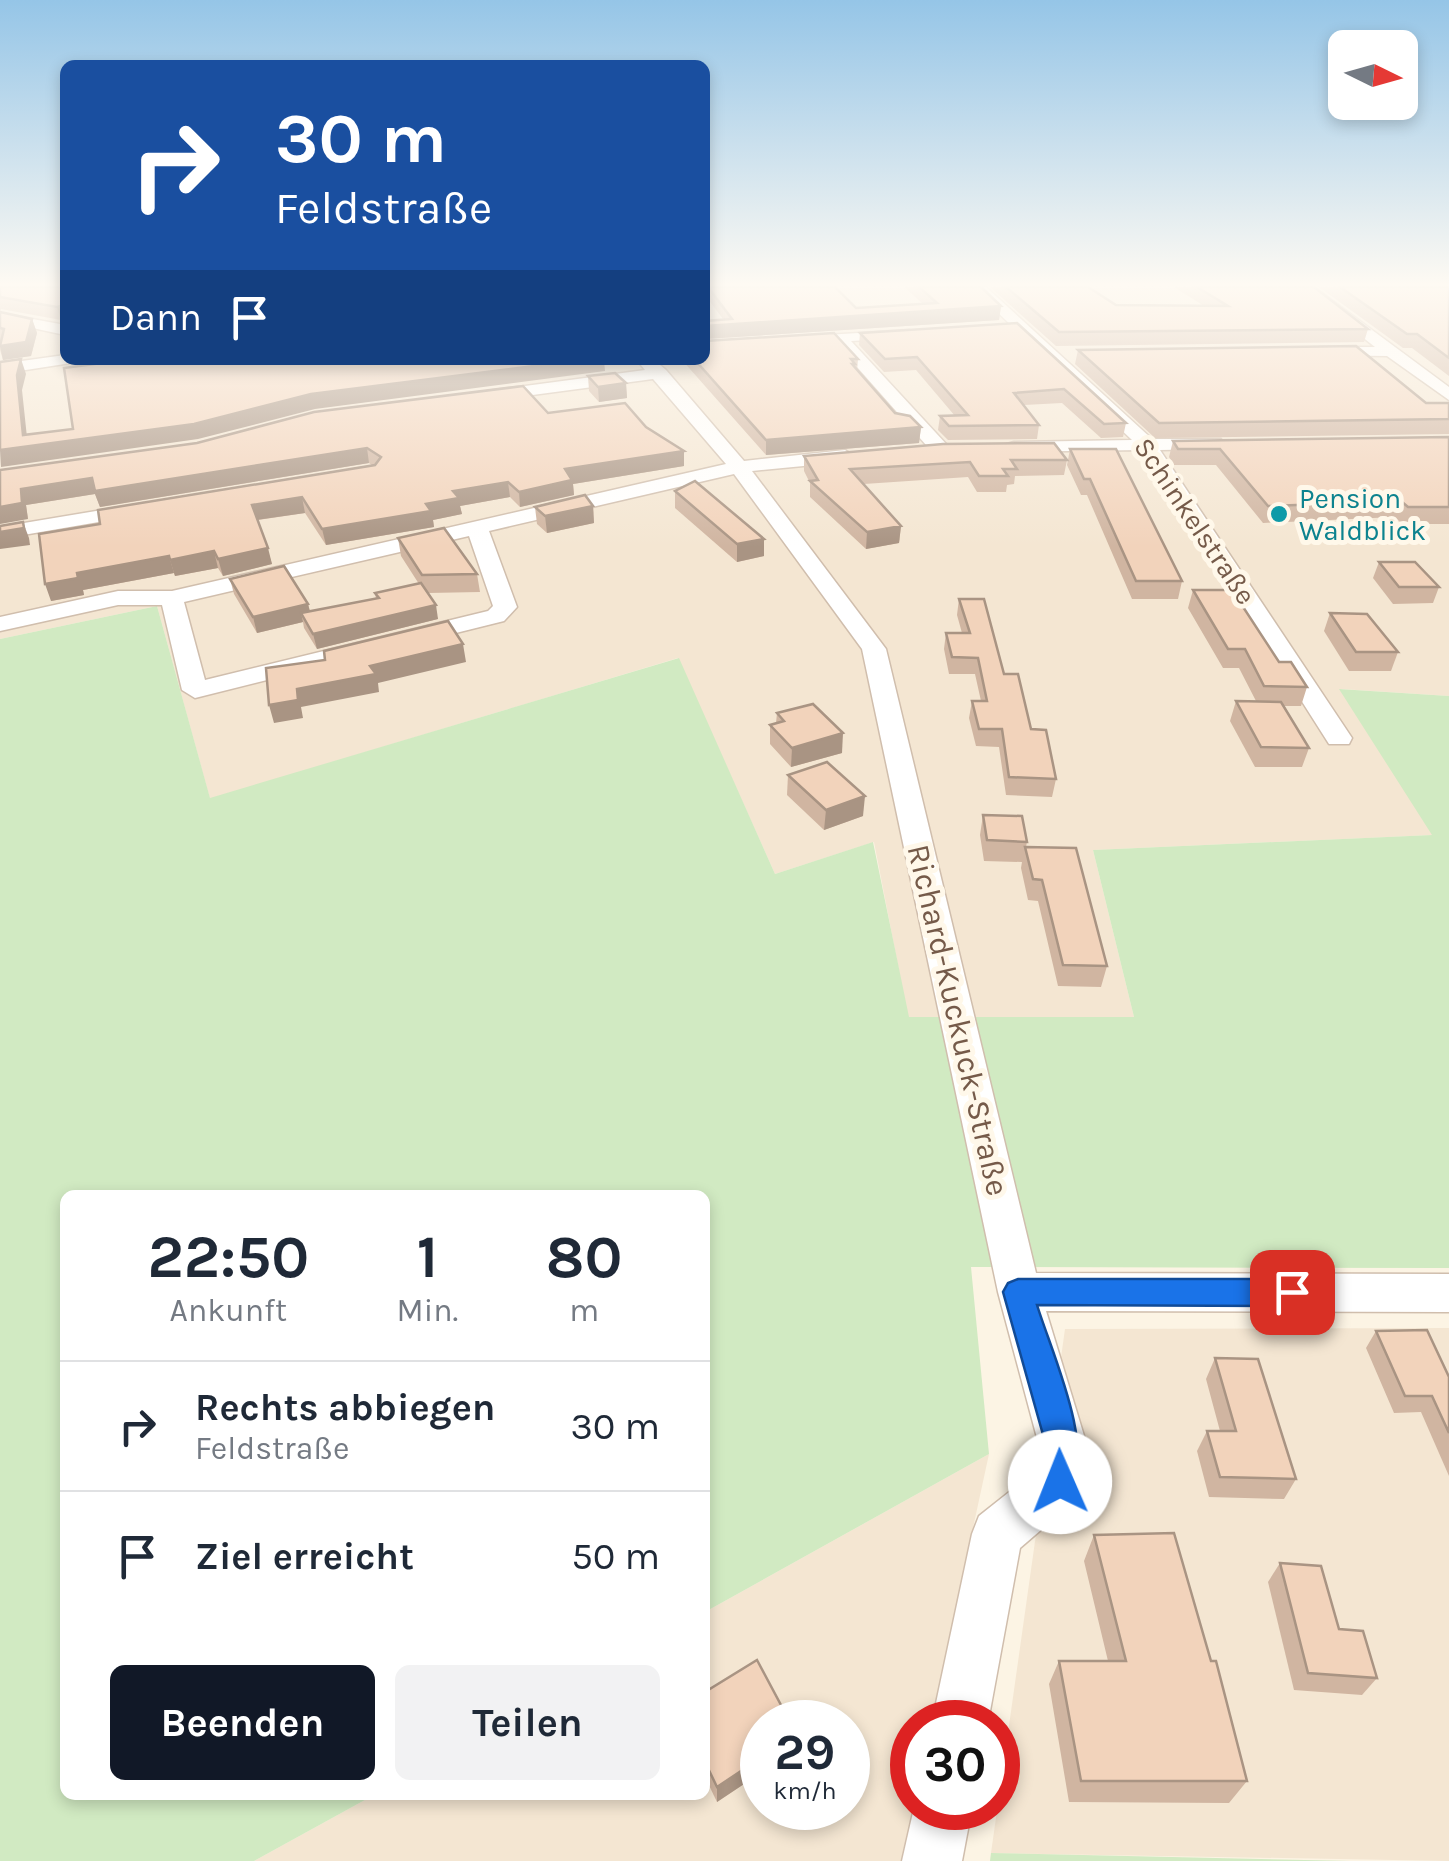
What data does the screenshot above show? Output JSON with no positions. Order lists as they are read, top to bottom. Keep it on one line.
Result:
{"streets":{"street":["Schinkelstraße","Richard-Kuckuck-Straße"]},"places":["Pension Waldblick"],"north":"right","page":{"turn":["30 m","Feldstraße"],"then":"Dann","eta":["22:50","Ankunft","1","Min.","80","m"],"list":[{"name":"Rechts abbiegen","note":"Feldstraße","value":"30 m"},{"name":"Ziel erreicht","value":"50 m"}],"buttons":["Beenden","Teilen"],"speed":"29 km/h","limit":"30"}}
